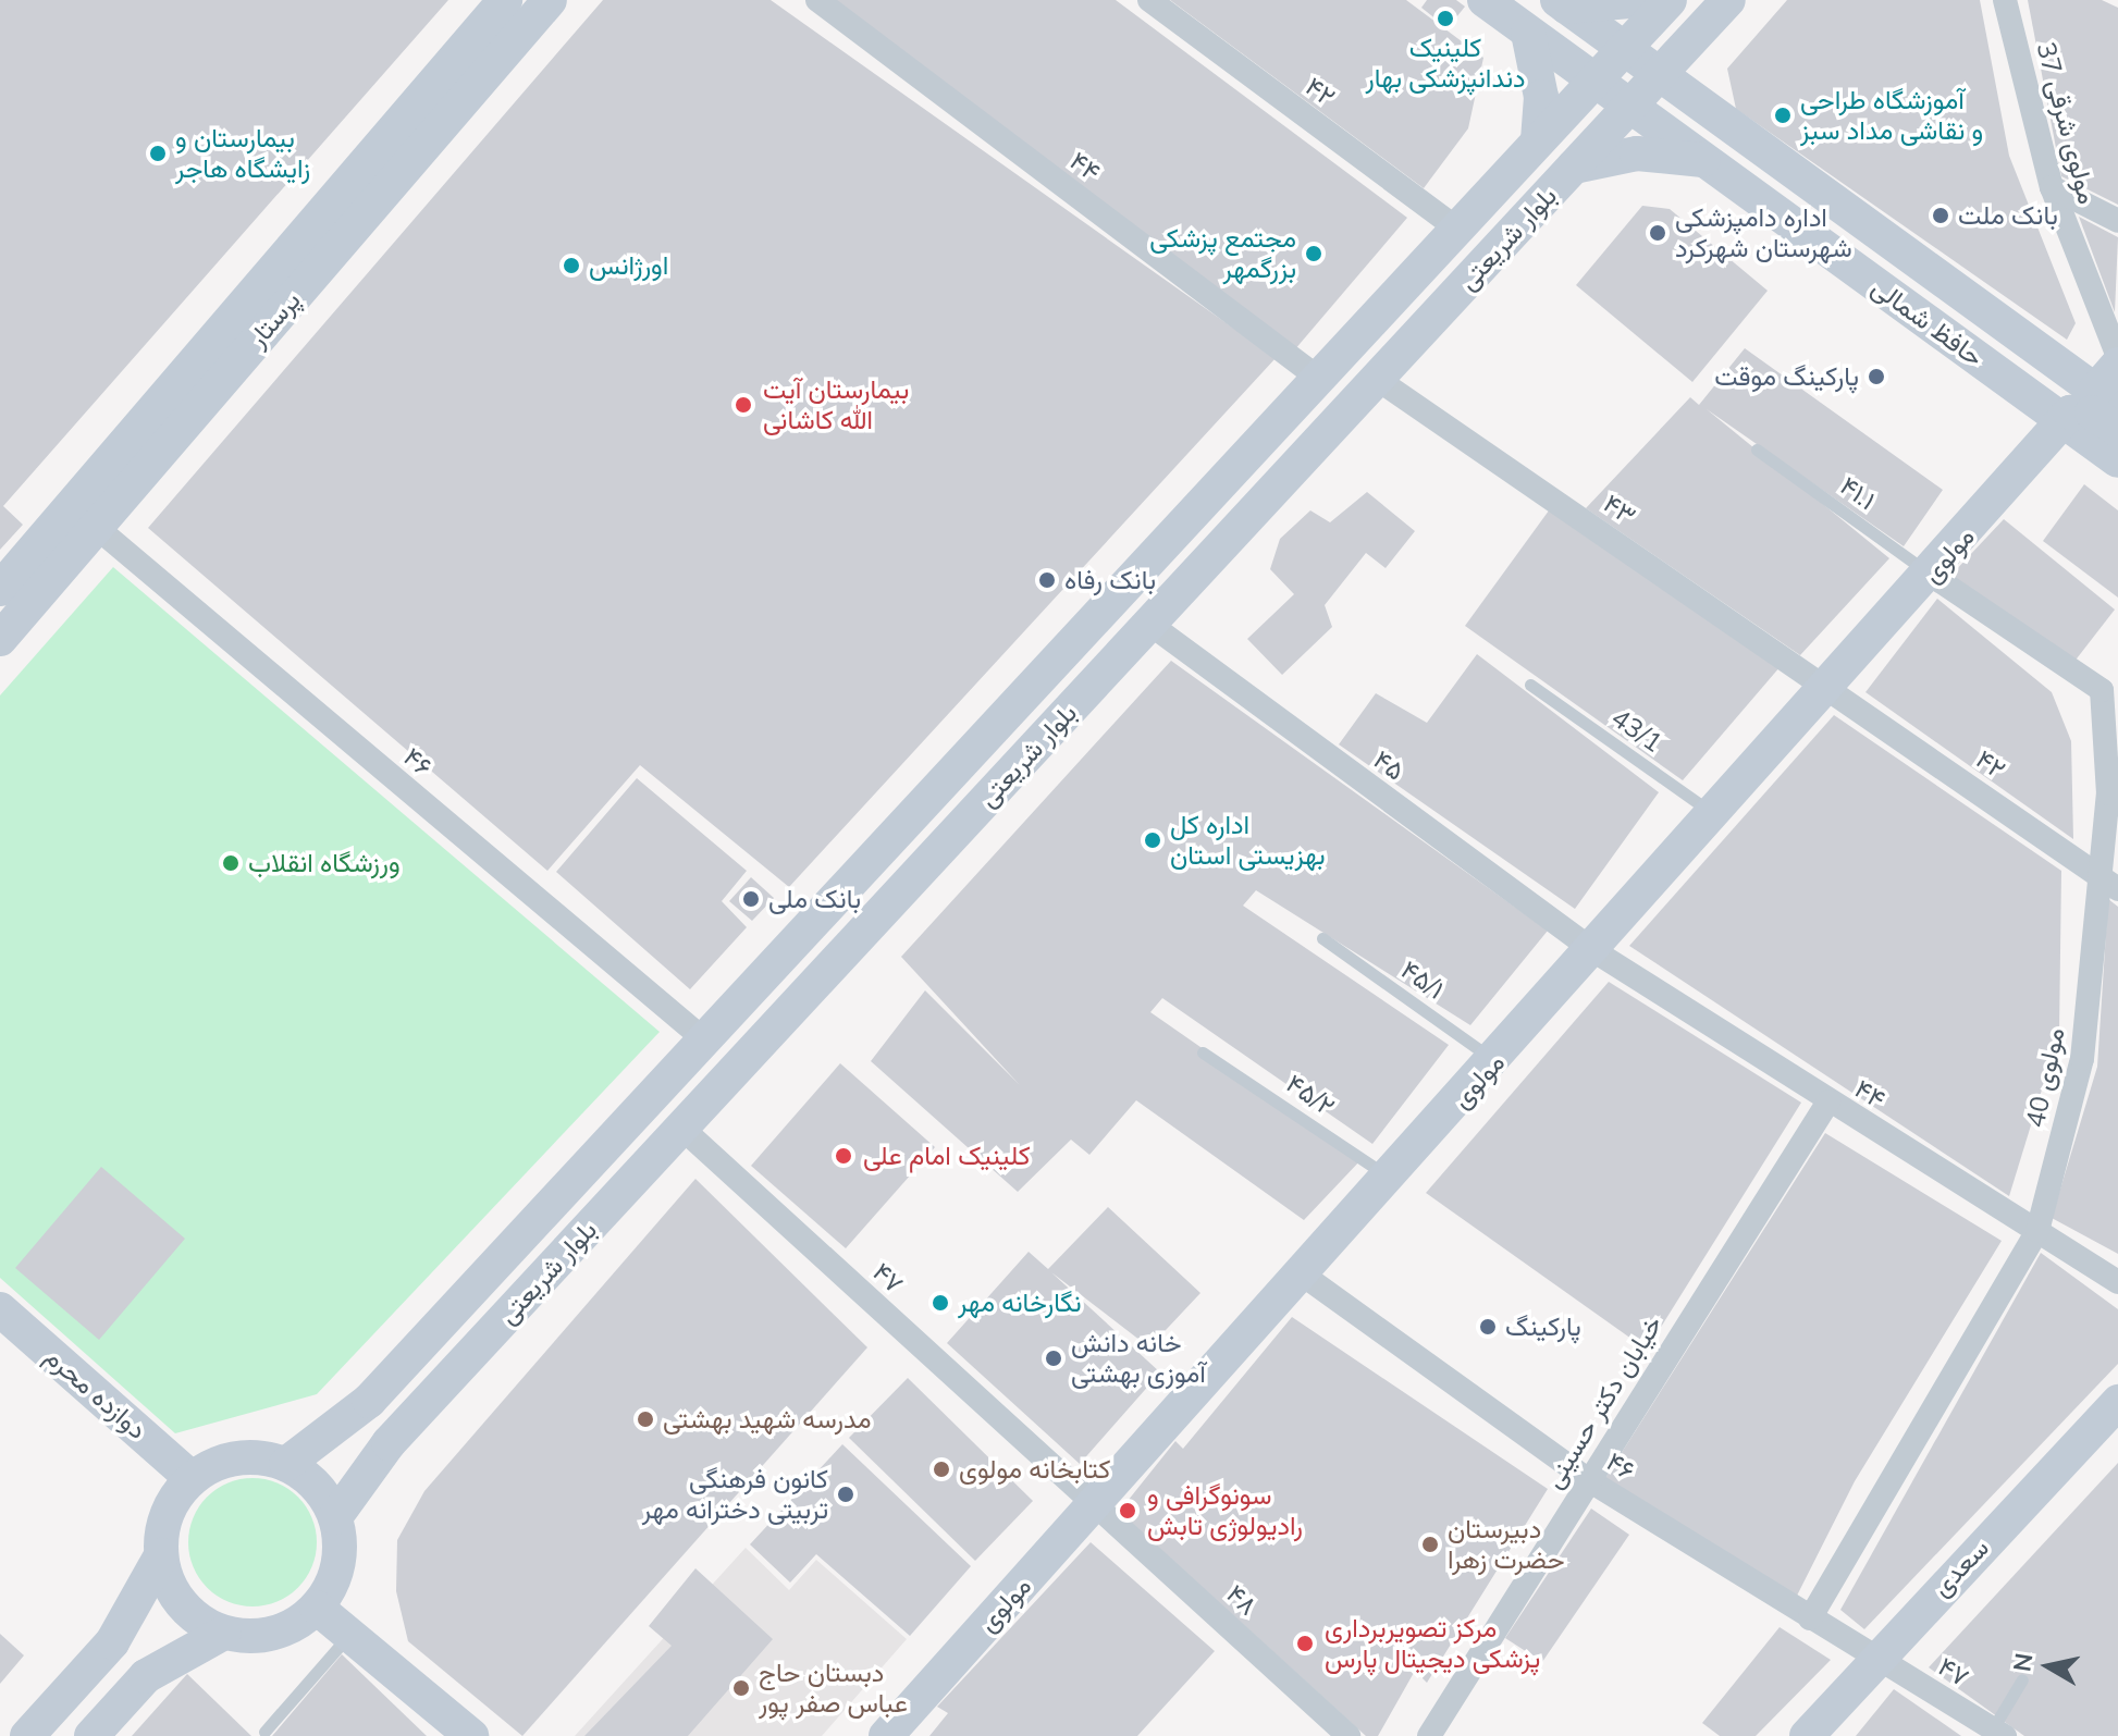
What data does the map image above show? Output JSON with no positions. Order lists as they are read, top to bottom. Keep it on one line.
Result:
{"streets":{"main road":["بلوار شریعتی","پرستار","حافظ شمالی","مولوی","دوازده محرم","سعدی"],"street":["۴۲","مولوی شرقی 37","۴۴","۴۳","۴۶","۴۵","مولوی 40","۴۷","خیابان دکتر حسینی","۴۸"],"lane":["۴۱.۱","43/1","۴۵/۱","۴۵/۲"]},"crossings":[["۴۲","بلوار شریعتی"],["۴۲","۴۳"],["۴۲","مولوی"],["۴۲","مولوی 40"],["۴۴","بلوار شریعتی"],["۴۴","مولوی"],["۴۴","۴۵"],["۴۴","مولوی 40"],["۴۴","خیابان دکتر حسینی"],["بلوار شریعتی","حافظ شمالی"],["بلوار شریعتی","۴۳"],["بلوار شریعتی","۴۶"],["بلوار شریعتی","۴۵"],["بلوار شریعتی","۴۷"],["بلوار شریعتی","دوازده محرم"],["پرستار","۴۶"],["حافظ شمالی","مولوی"],["۴۱.۱","مولوی"],["۴۱.۱","مولوی 40"],["۴۳","مولوی"],["مولوی","43/1"],["مولوی","۴۶"],["مولوی","۴۵"],["مولوی","۴۵/۱"],["مولوی","مولوی 40"],["مولوی","۴۵/۲"],["مولوی","۴۷"],["مولوی","۴۸"],["۴۶","مولوی 40"],["۴۶","۴۷"],["۴۶","خیابان دکتر حسینی"],["۴۶","سعدی"],["۴۷","سعدی"],["۴۷","۴۸"]],"places":["کلینیک دندانپزشکی بهار","آموزشگاه طراحی و نقاشی مداد سبز","بیمارستان و زایشگاه هاجر","بانک ملت","اداره دامپزشکی شهرستان شهرکرد","مجتمع پزشکی بزرگمهر","اورژانس","پارکینگ موقت","بیمارستان آیت الله کاشانی","بانک رفاه","اداره کل بهزیستی استان","ورزشگاه انقلاب","بانک ملی","کلینیک امام علی","نگارخانه مهر","پارکینگ","خانه دانش آموزی بهشتی","مدرسه شهید بهشتی","کتابخانه مولوی","کانون فرهنگی تربیتی دخترانه مهر","سونوگرافی و رادیولوژی تابش","دبیرستان حضرت زهرا","مرکز تصویربرداری پزشکی دیجیتال پارس","دبستان حاج عباس صفر پور"],"north":"left"}
